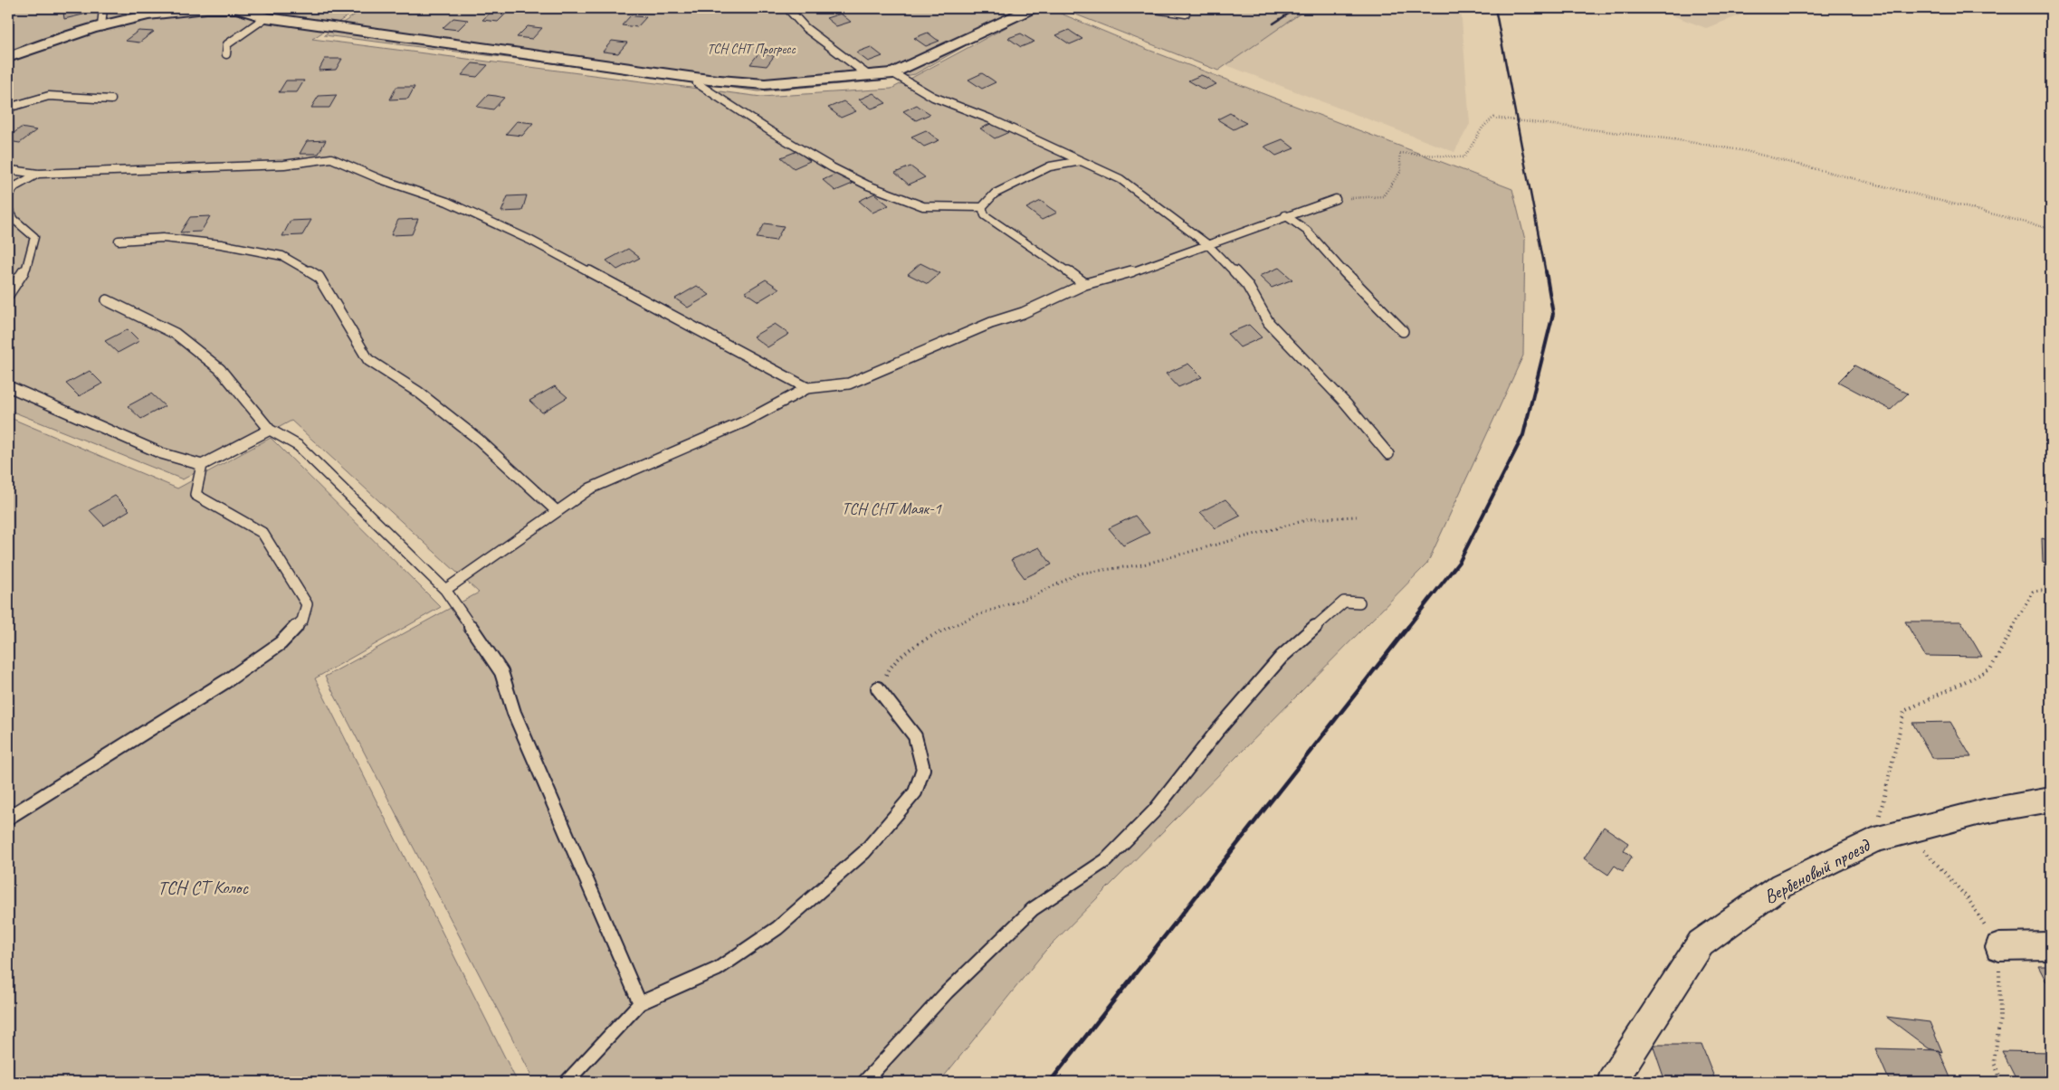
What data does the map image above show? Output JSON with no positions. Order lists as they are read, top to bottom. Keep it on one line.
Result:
{"streets":{"street":["Вербеновый проезд"]},"parks":["ТСН СНТ Прогресс","ТСН СНТ Маяк-1","ТСН СТ Колос"]}
